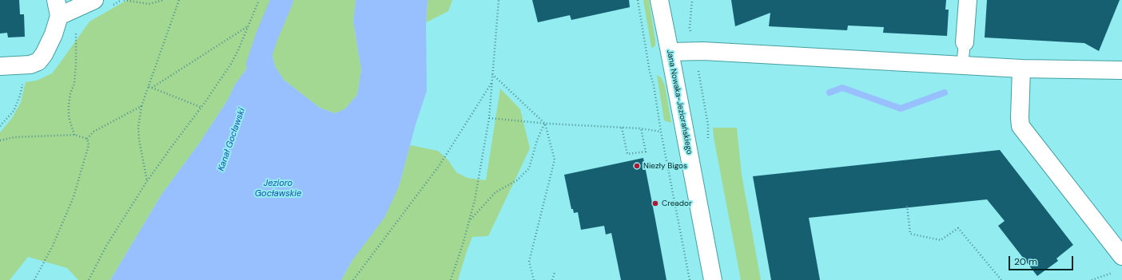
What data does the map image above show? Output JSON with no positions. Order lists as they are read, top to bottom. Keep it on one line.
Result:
{"streets":{"street":["Jana Nowaka-Jeziorańskiego"]},"water":["Kanał Gocławski","Jezioro Gocławskie"],"places":["Niezły Bigos","Creador"],"scale_bar":"20 m"}
